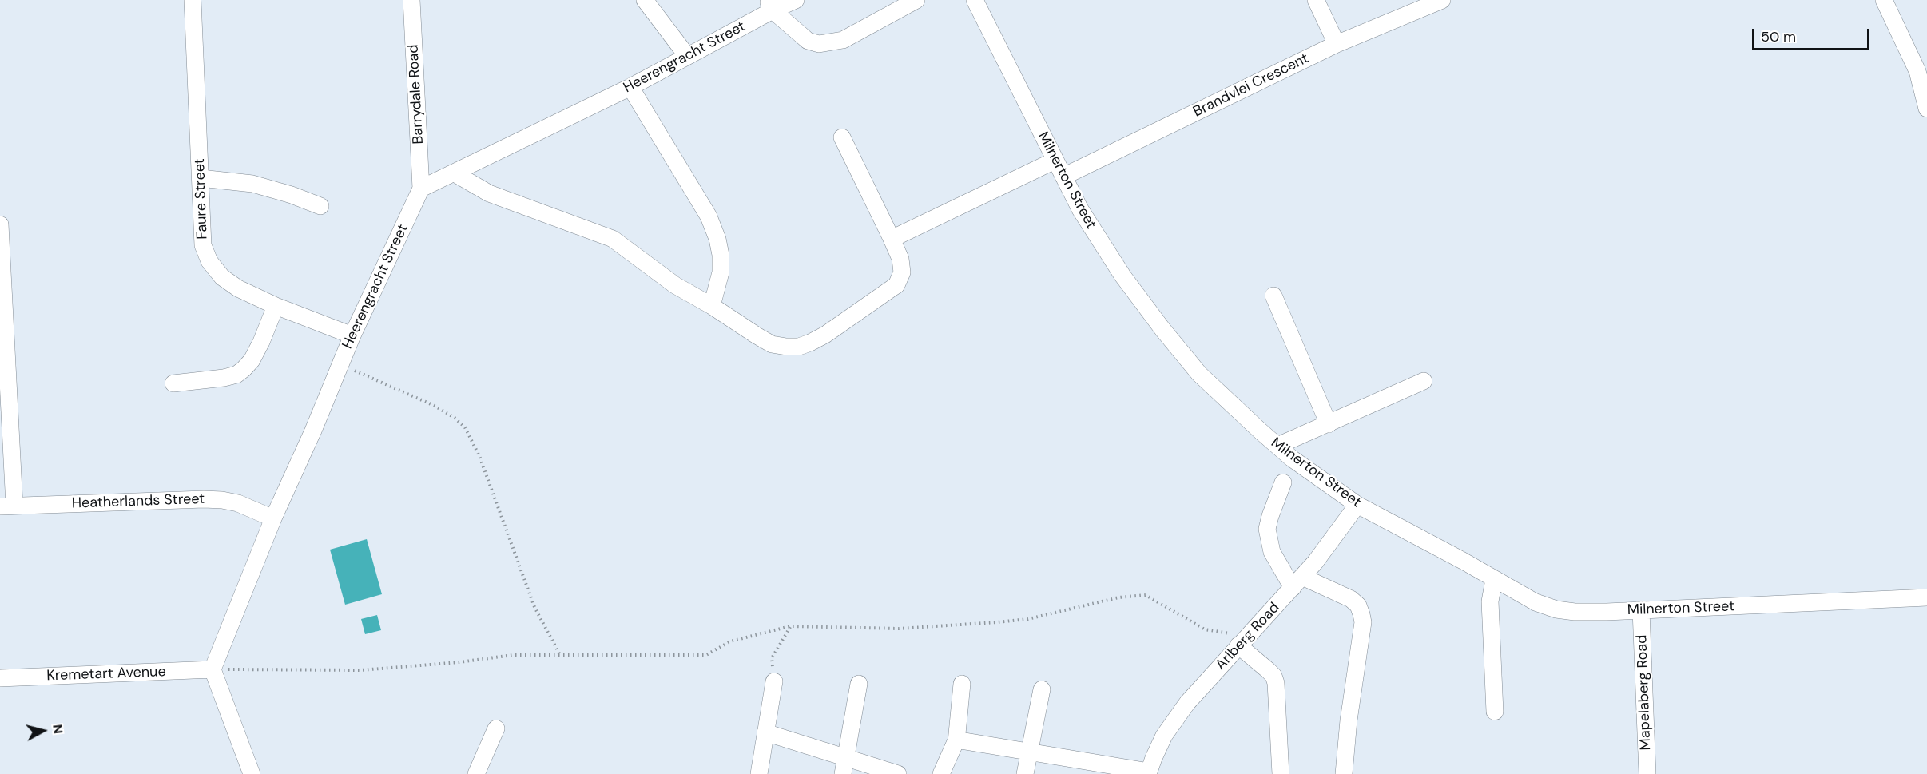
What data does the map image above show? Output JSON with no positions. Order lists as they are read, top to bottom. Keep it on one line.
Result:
{"streets":{"street":["Heerengracht Street","Brandvlei Crescent","Barrydale Road","Milnerton Street","Faure Street","Heatherlands Street","Arlberg Road","Kremetart Avenue","Mapelaberg Road"]},"crossings":[["Heerengracht Street","Barrydale Road"],["Heerengracht Street","Faure Street"],["Heerengracht Street","Heatherlands Street"],["Heerengracht Street","Kremetart Avenue"],["Brandvlei Crescent","Milnerton Street"],["Milnerton Street","Arlberg Road"],["Milnerton Street","Mapelaberg Road"]],"scale_bar":"50 m","north":"right"}
